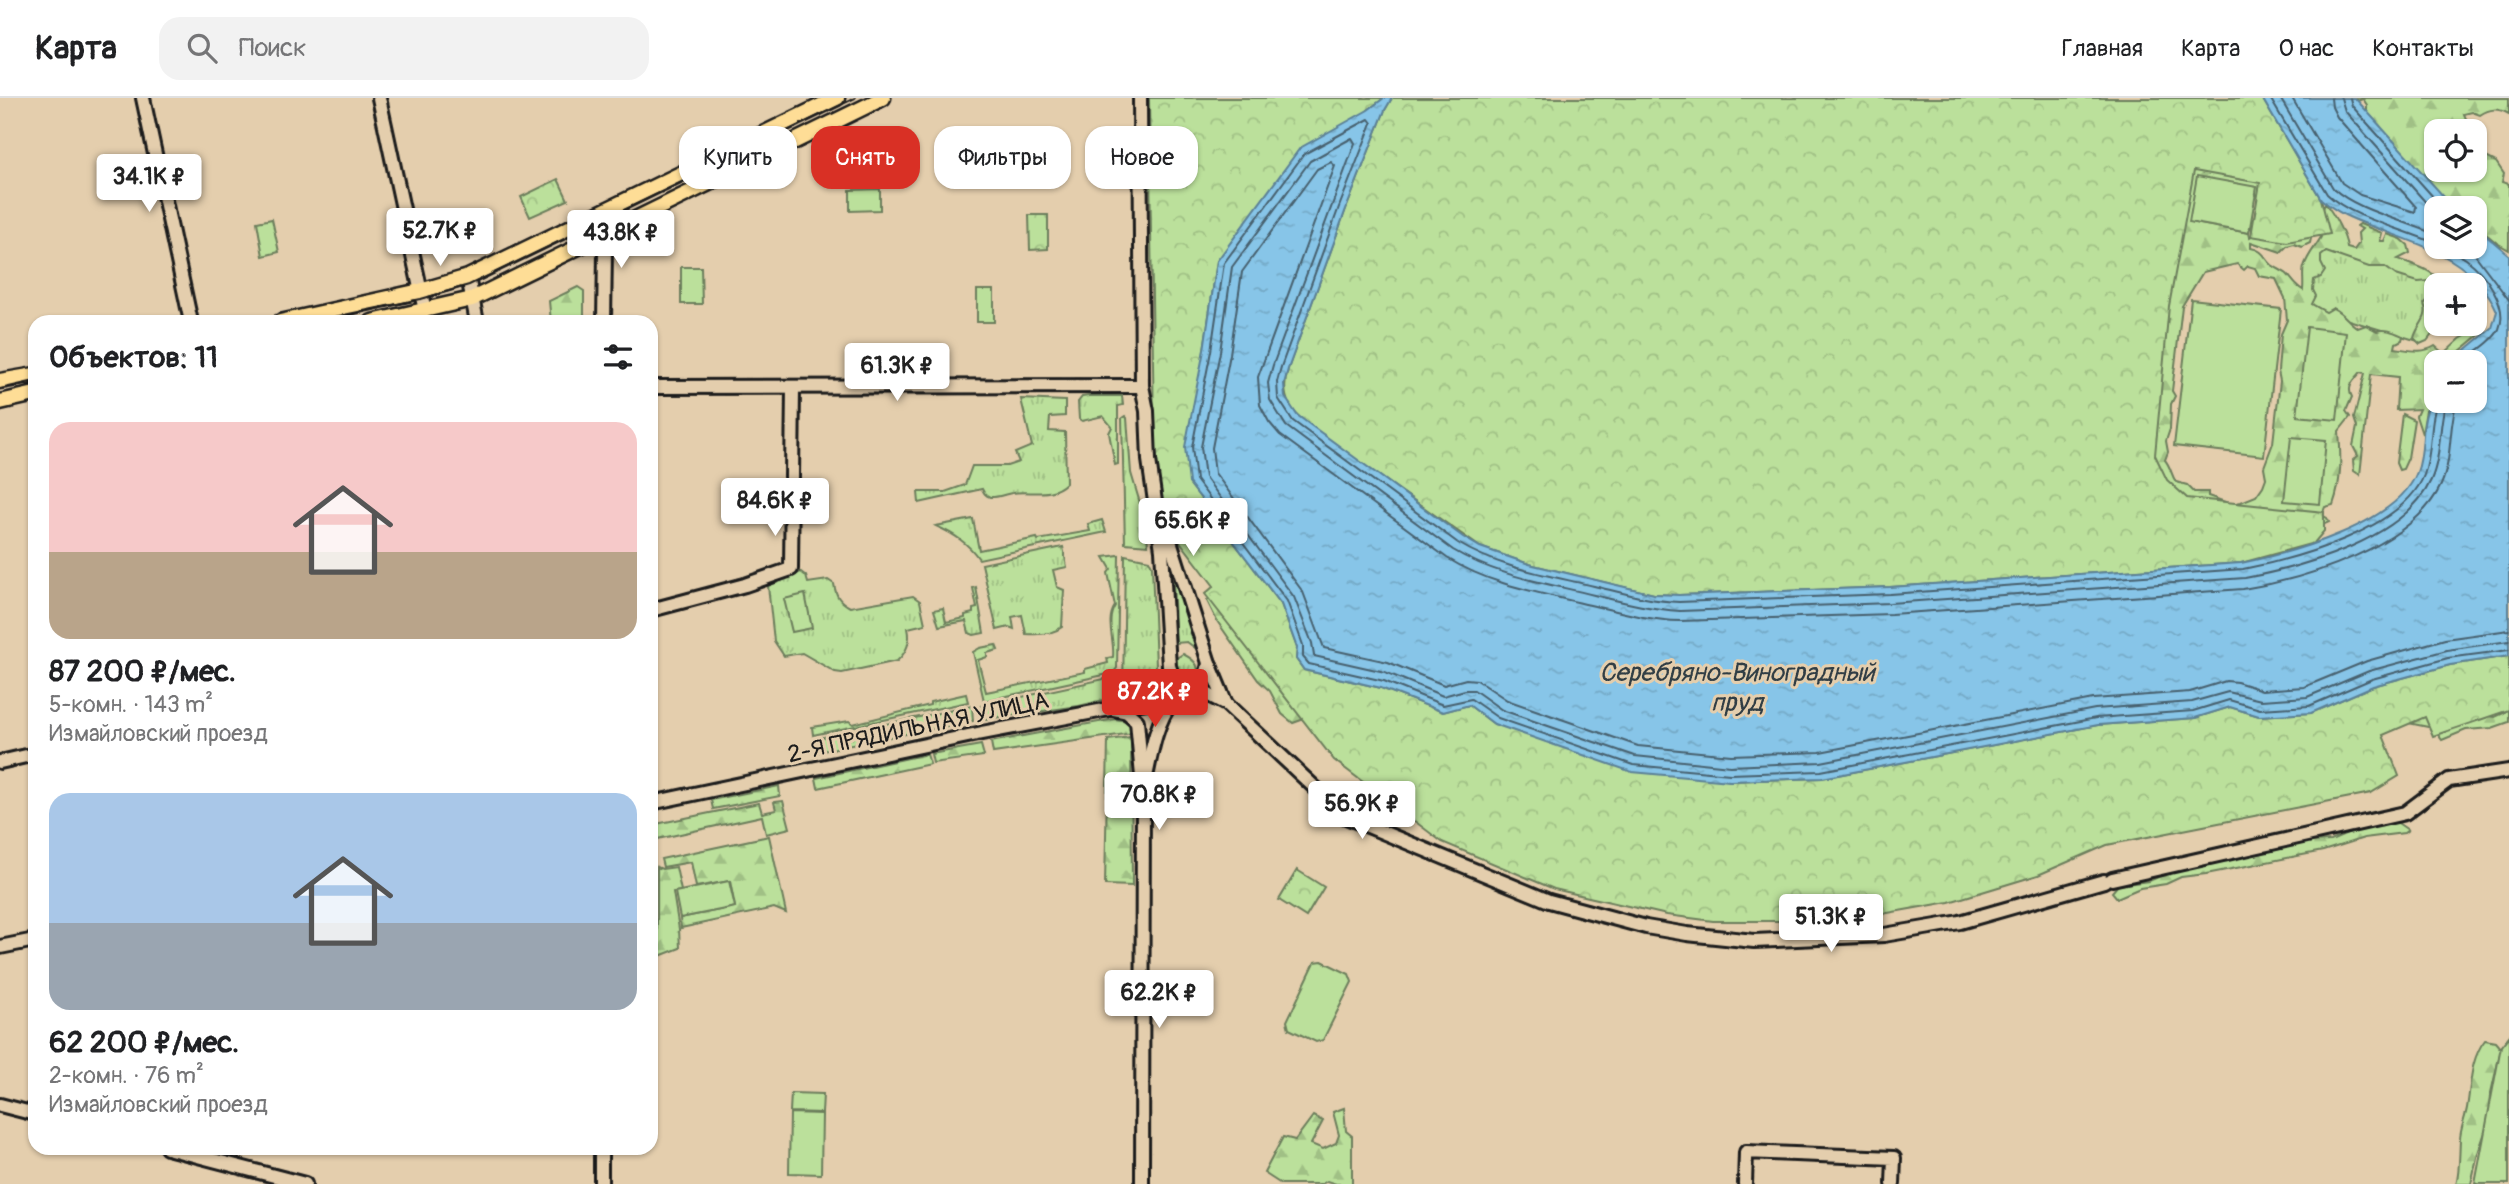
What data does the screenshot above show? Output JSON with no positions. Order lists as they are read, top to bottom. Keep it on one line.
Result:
{"streets":{"street":["2-Я ПРЯДИЛЬНАЯ УЛИЦА"]},"water":["Серебряно-Виноградный пруд"],"page":{"header":"Карта","search":"Поиск","nav":["Главная","Карта","О нас","Контакты"],"map_buttons":["+","−"],"chip":["Купить","Снять","Фильтры","Новое"],"price":["34.1K ₽","52.7K ₽","43.8K ₽","61.3K ₽","84.6K ₽","65.6K ₽","87.2K ₽","70.8K ₽","56.9K ₽","51.3K ₽","62.2K ₽"],"heading":"Объектов: 11","list":[{"name":"87 200 ₽/мес.","note":"5-комн. · 143 m² · Измайловский проезд"},{"name":"62 200 ₽/мес.","note":"2-комн. · 76 m² · Измайловский проезд"}]}}
